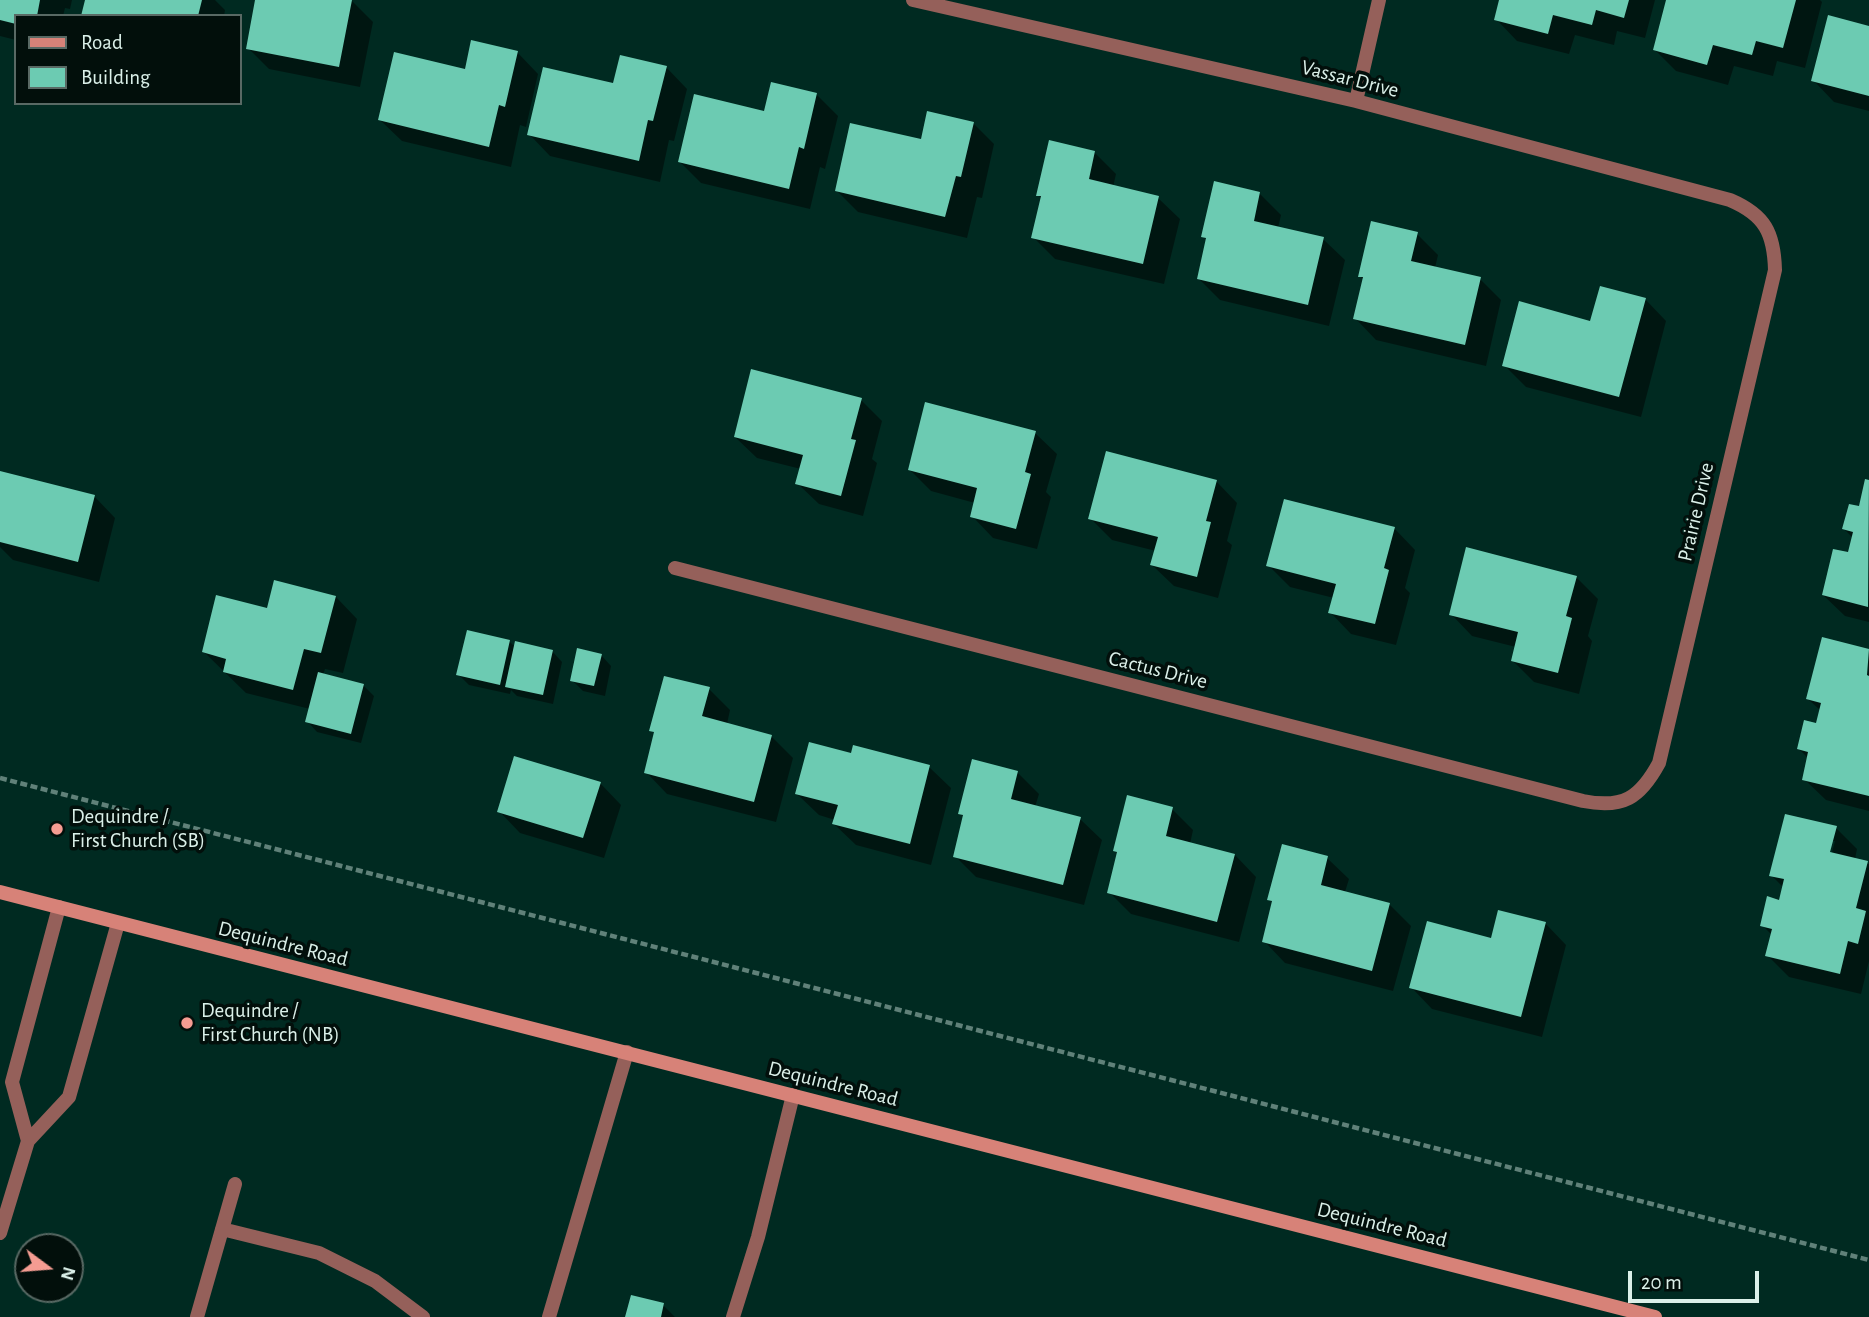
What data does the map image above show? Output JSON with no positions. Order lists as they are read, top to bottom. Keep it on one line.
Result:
{"streets":{"main road":["Dequindre Road"],"street":["Vassar Drive","Prairie Drive","Cactus Drive"]},"crossings":[["Vassar Drive","Prairie Drive"],["Prairie Drive","Cactus Drive"]],"places":["Dequindre / First Church (SB)","Dequindre / First Church (NB)"],"legend":["Road","Building"],"scale_bar":"20 m","north":"right"}
